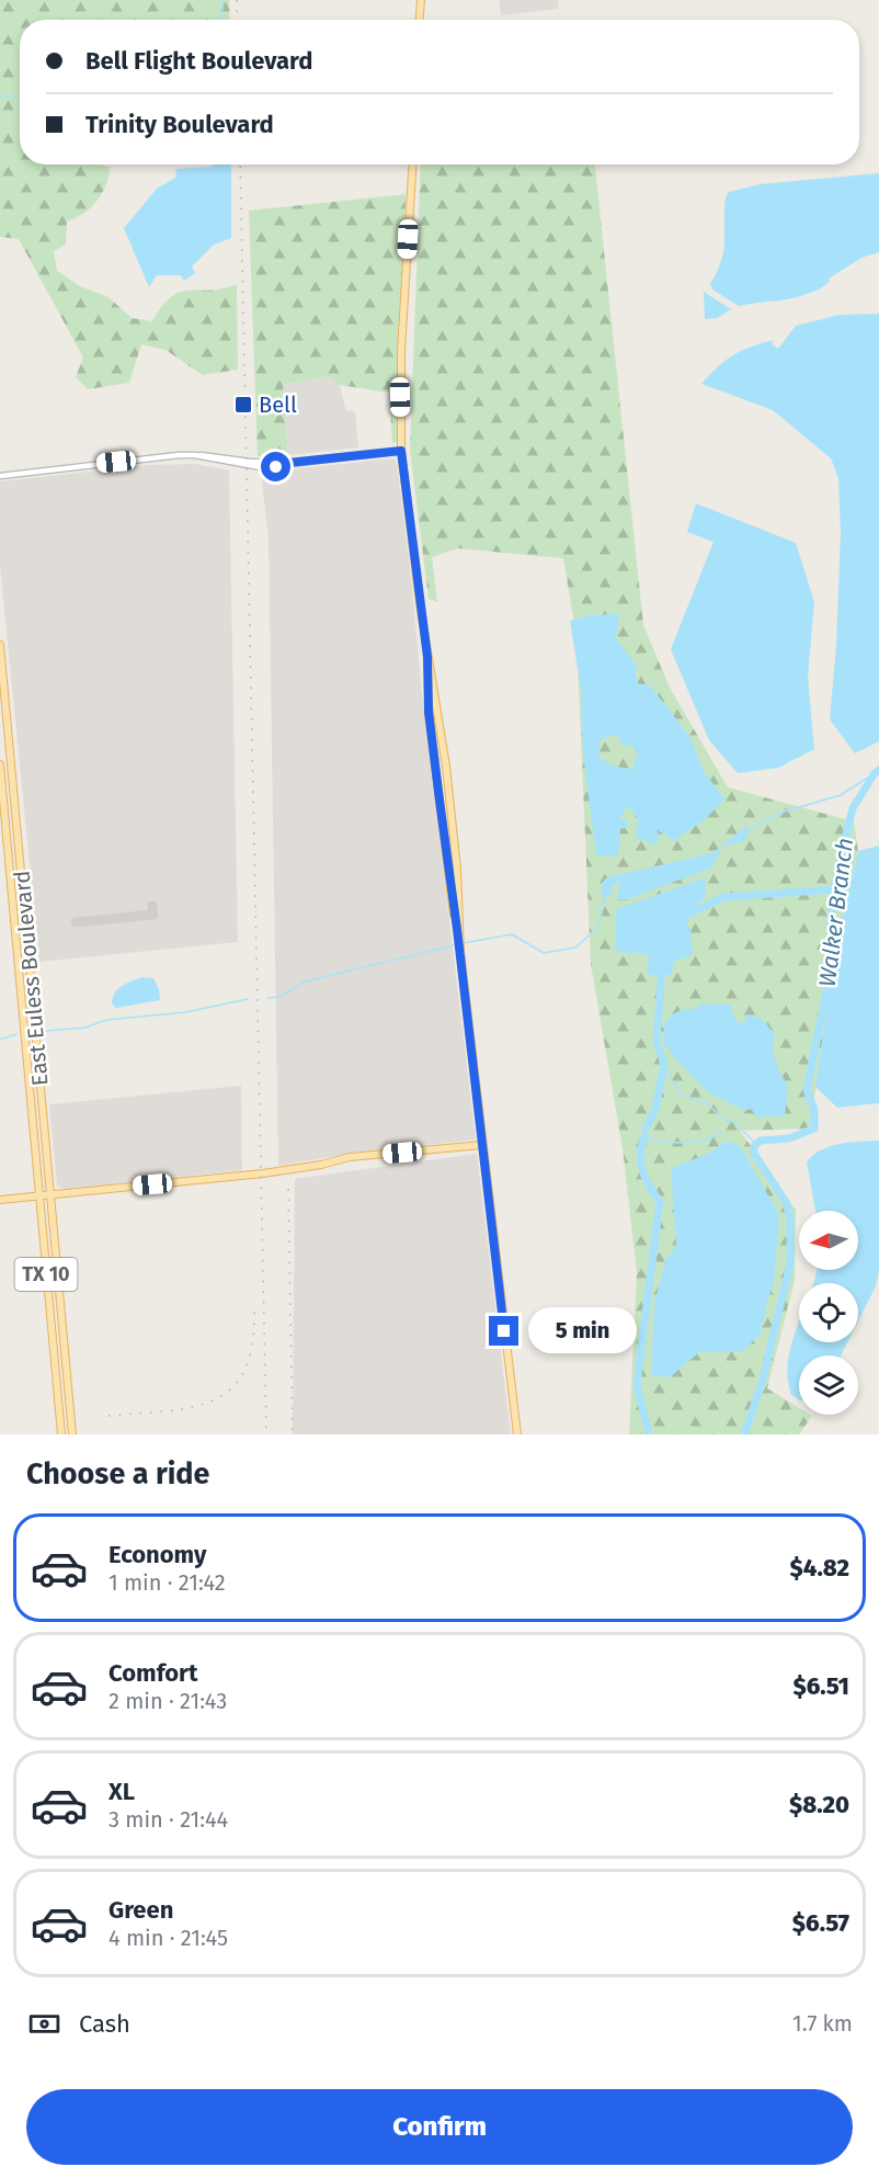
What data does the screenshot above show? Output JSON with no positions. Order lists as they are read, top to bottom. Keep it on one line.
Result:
{"streets":{"main road":["East Euless Boulevard","TX 10"]},"crossings":[["East Euless Boulevard","TX 10"]],"water":["Walker Branch"],"places":{"transit":["Bell"]},"north":"left","page":{"banner":["Bell Flight Boulevard","Trinity Boulevard"],"bubble":"5 min","heading":"Choose a ride","list":[{"name":"Economy","note":"1 min · 21:42","value":"$4.82"},{"name":"Comfort","note":"2 min · 21:43","value":"$6.51"},{"name":"XL","note":"3 min · 21:44","value":"$8.20"},{"name":"Green","note":"4 min · 21:45","value":"$6.57"}],"pay":["Cash","1.7 km"],"buttons":"Confirm"}}
